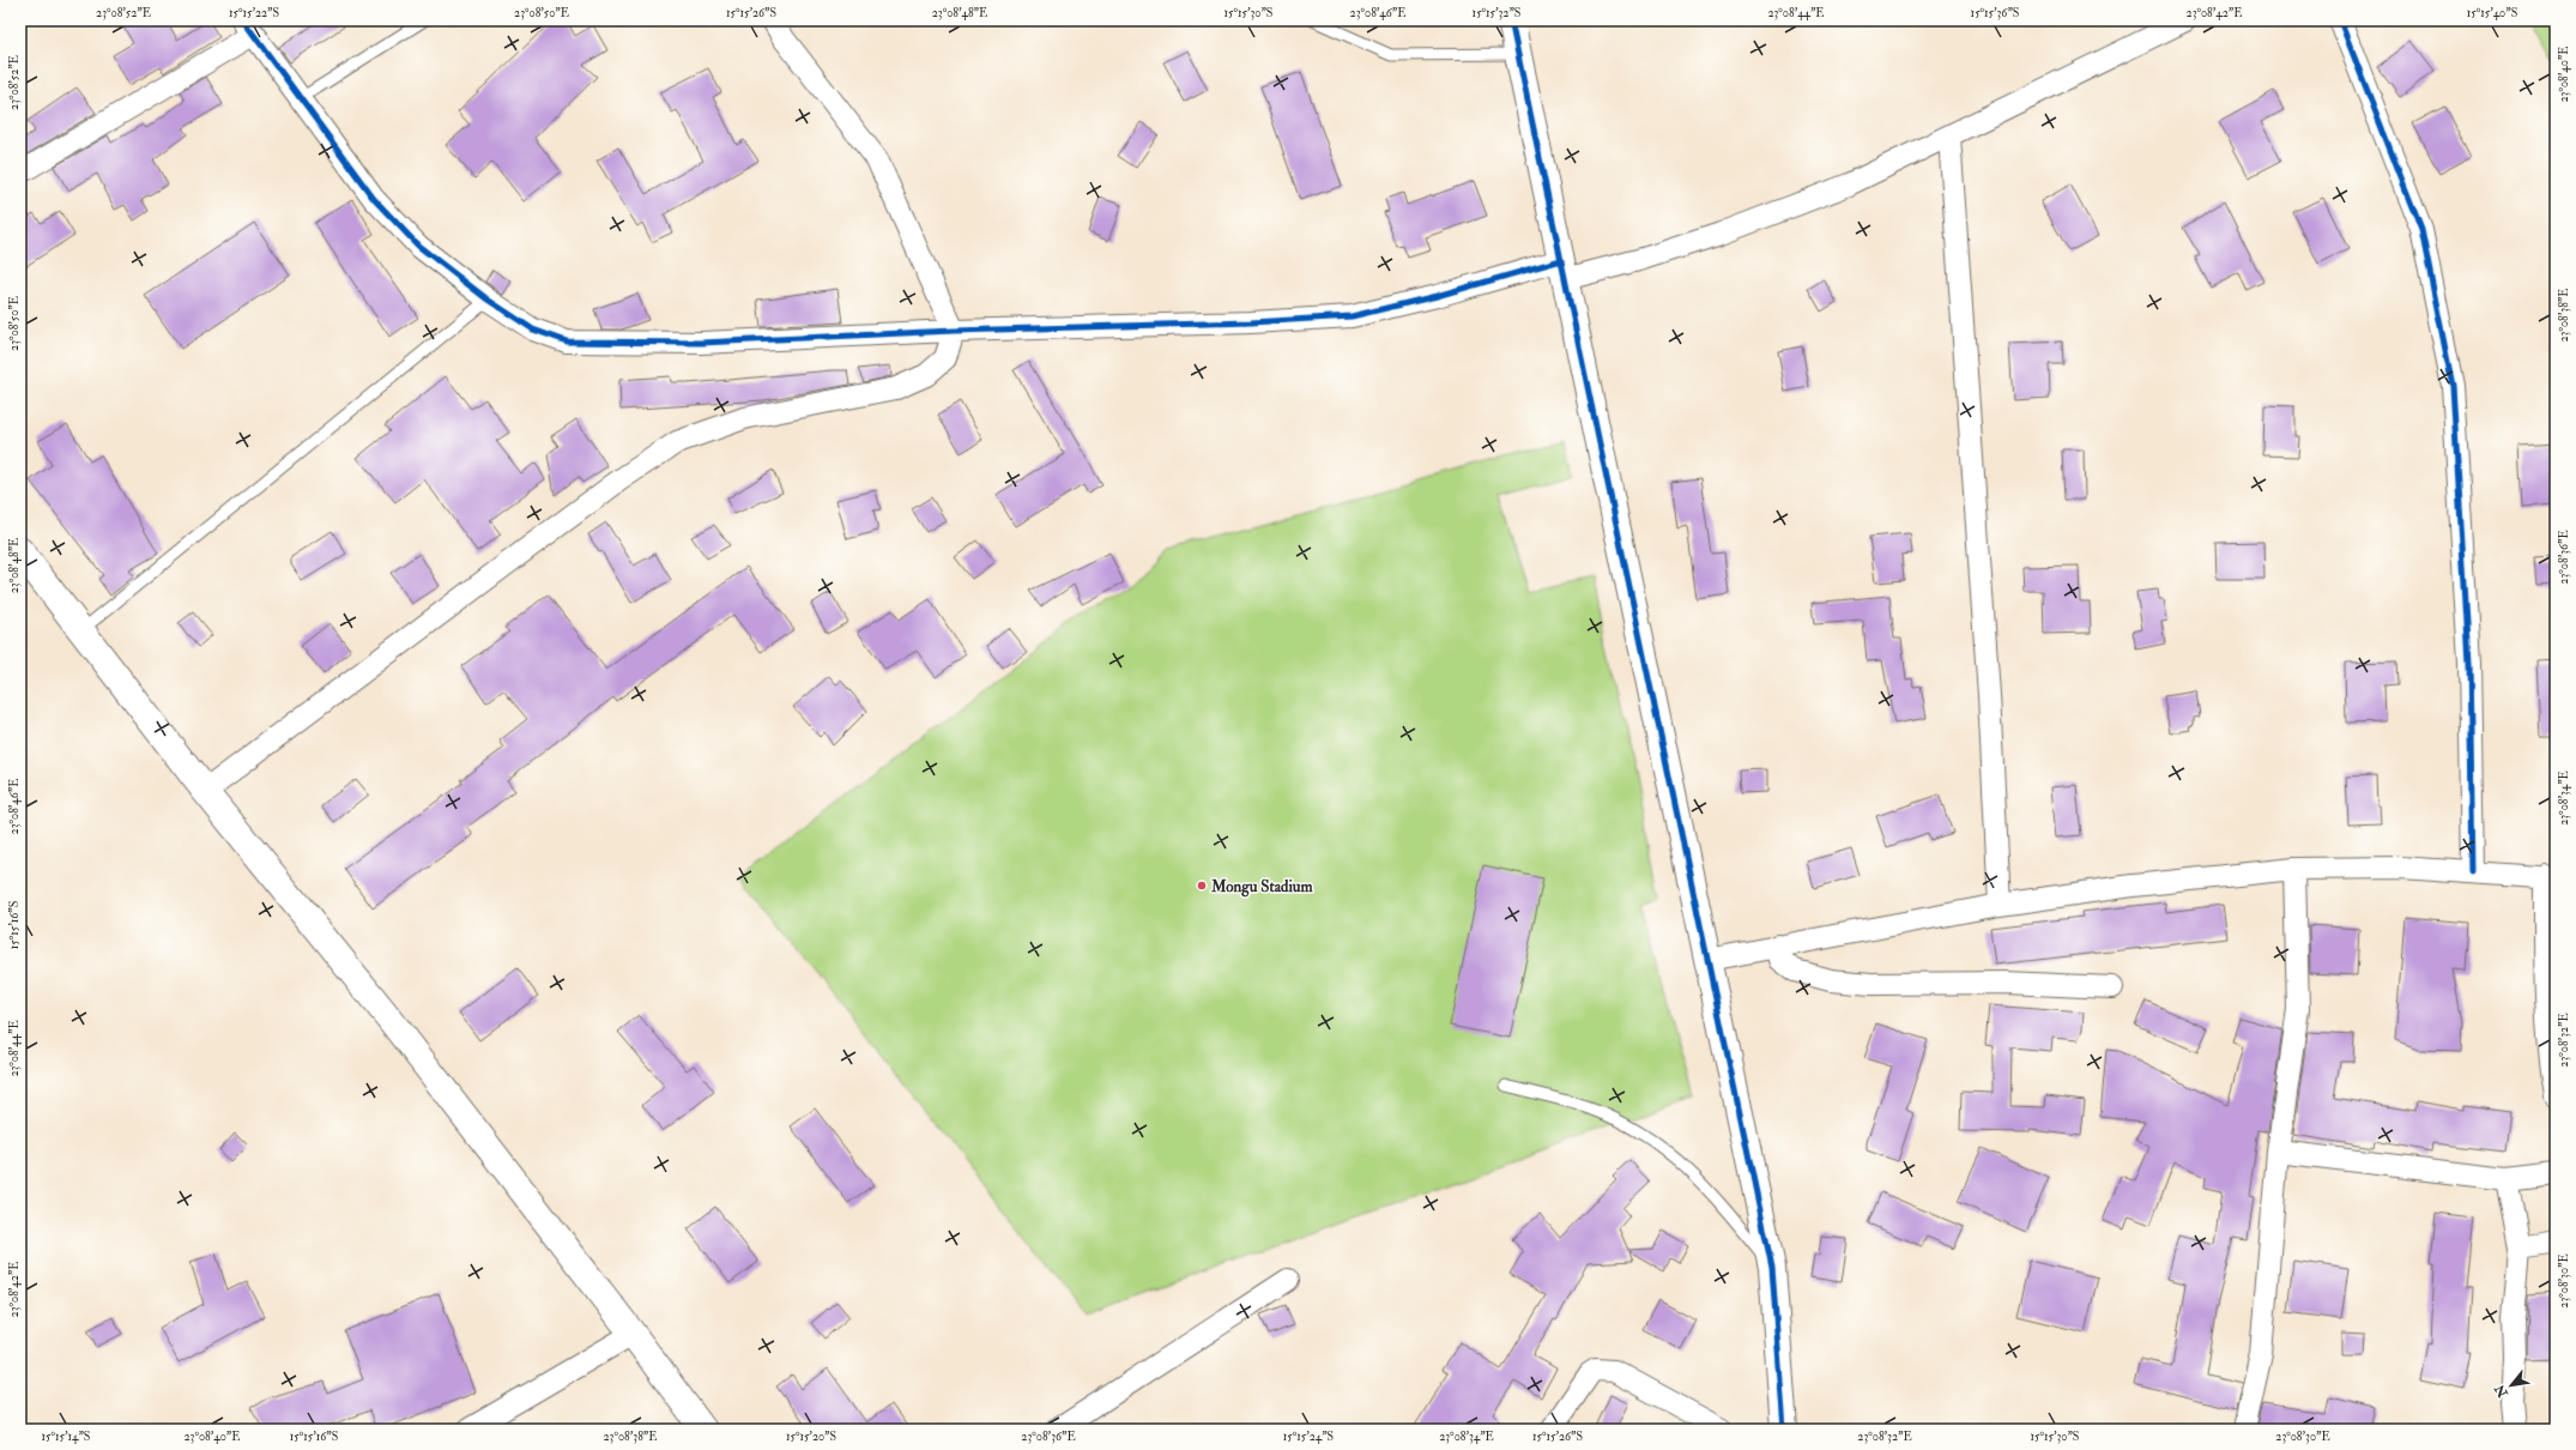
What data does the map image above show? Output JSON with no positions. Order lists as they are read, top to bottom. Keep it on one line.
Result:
{"places":["Mongu Stadium"],"north":"bottom left","coordinates":["23°08'52\"E","15°15'22\"S","23°08'50\"E","15°15'26\"S","23°08'48\"E","15°15'30\"S","23°08'46\"E","15°15'32\"S","23°08'44\"E","15°15'36\"S","23°08'42\"E","15°15'40\"S","23°08'40\"E","23°08'38\"E","23°08'36\"E","23°08'34\"E","15°15'16\"S","23°08'32\"E","23°08'30\"E","15°15'14\"S","15°15'20\"S","15°15'24\"S"]}
